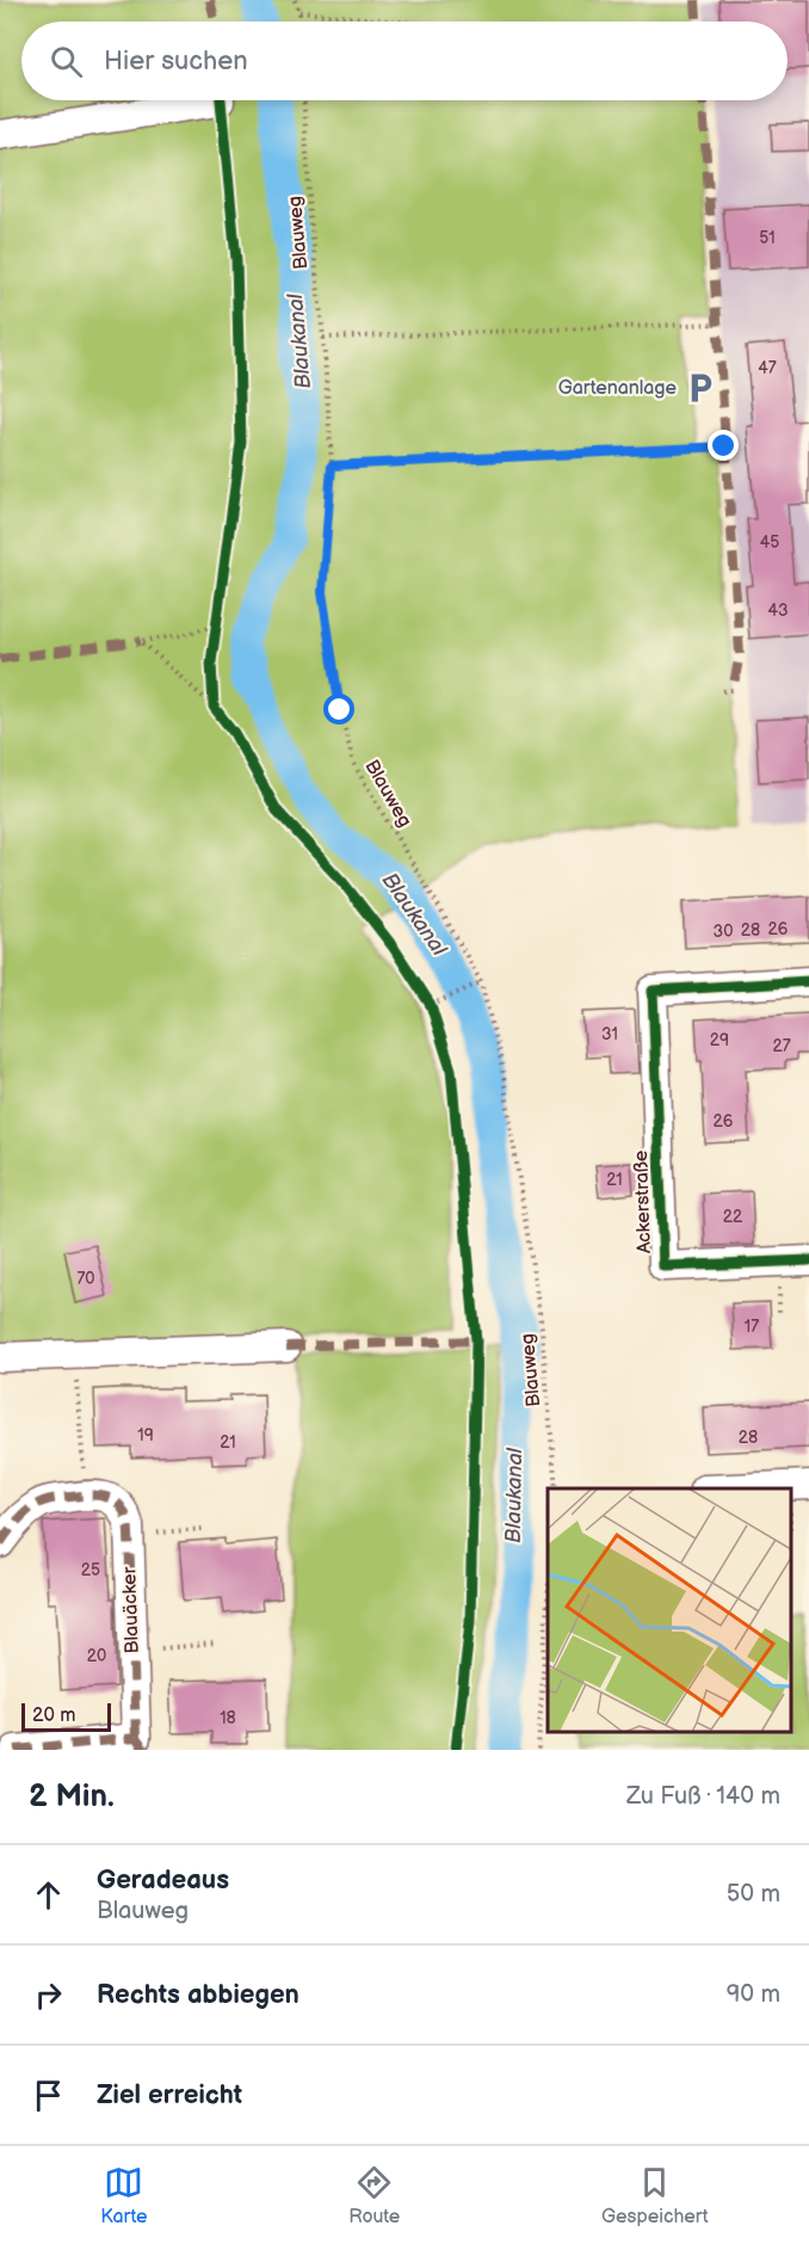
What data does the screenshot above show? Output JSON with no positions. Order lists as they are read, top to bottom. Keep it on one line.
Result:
{"streets":{"street":["Ackerstraße","Blauäcker"],"path":["Blauweg"]},"water":["Blaukanal"],"places":{"parking":["Gartenanlage"]},"house_numbers":["51","47","45","43","26","28","30","31","29","27","26","21","22","70","17","19","28","21","25","20","18"],"scale_bar":"20 m","page":{"search":"Hier suchen","scale":"20 m","heading":["2 Min.","Zu Fuß · 140 m"],"list":[["Geradeaus","Blauweg","50 m"],["Rechts abbiegen","90 m"],"Ziel erreicht"],"nav":["Karte","Route","Gespeichert"]}}
